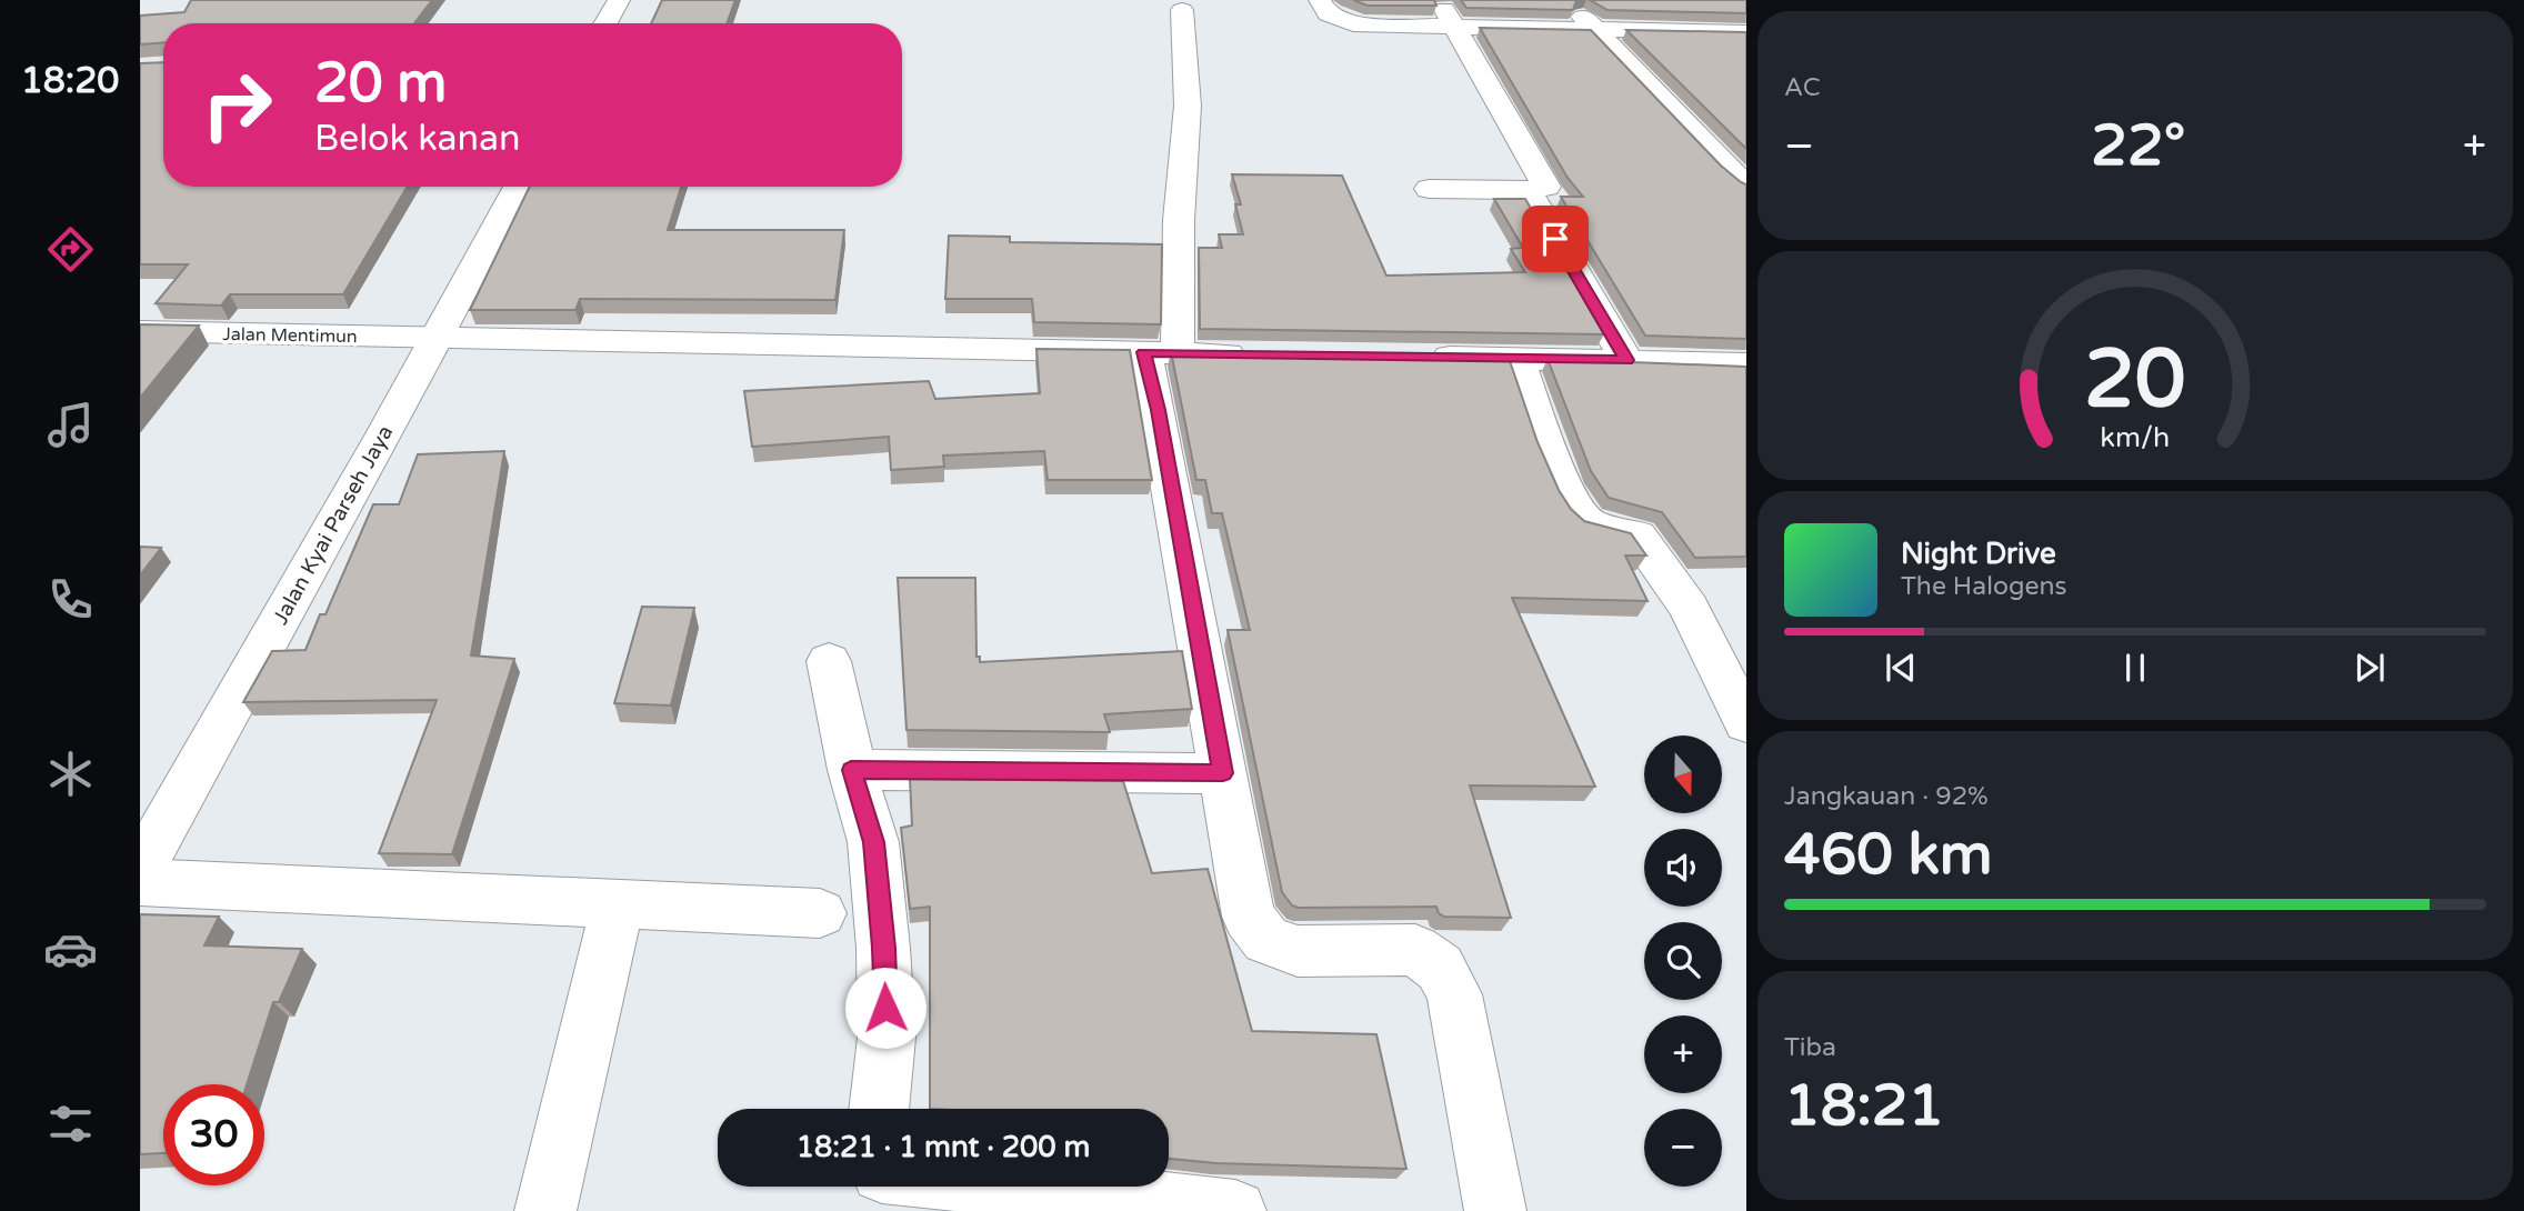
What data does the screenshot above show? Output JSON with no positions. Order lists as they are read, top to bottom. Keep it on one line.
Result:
{"streets":{"street":["Jalan Mentimun","Jalan Kyai Parseh Jaya"]},"crossings":[["Jalan Mentimun","Jalan Kyai Parseh Jaya"]],"north":"bottom","page":{"tabs":"18:20","tile":["AC",["Jangkauan · 92%","460 km"],["Tiba","18:21"]],"turn":["20 m","Belok kanan"],"heat":["−","22°","+"],"song":["Night Drive","The Halogens"],"map_buttons":["+","−"],"limit":"30","trip":"18:21 · 1 mnt · 200 m","gauge":["20","km/h"]}}
